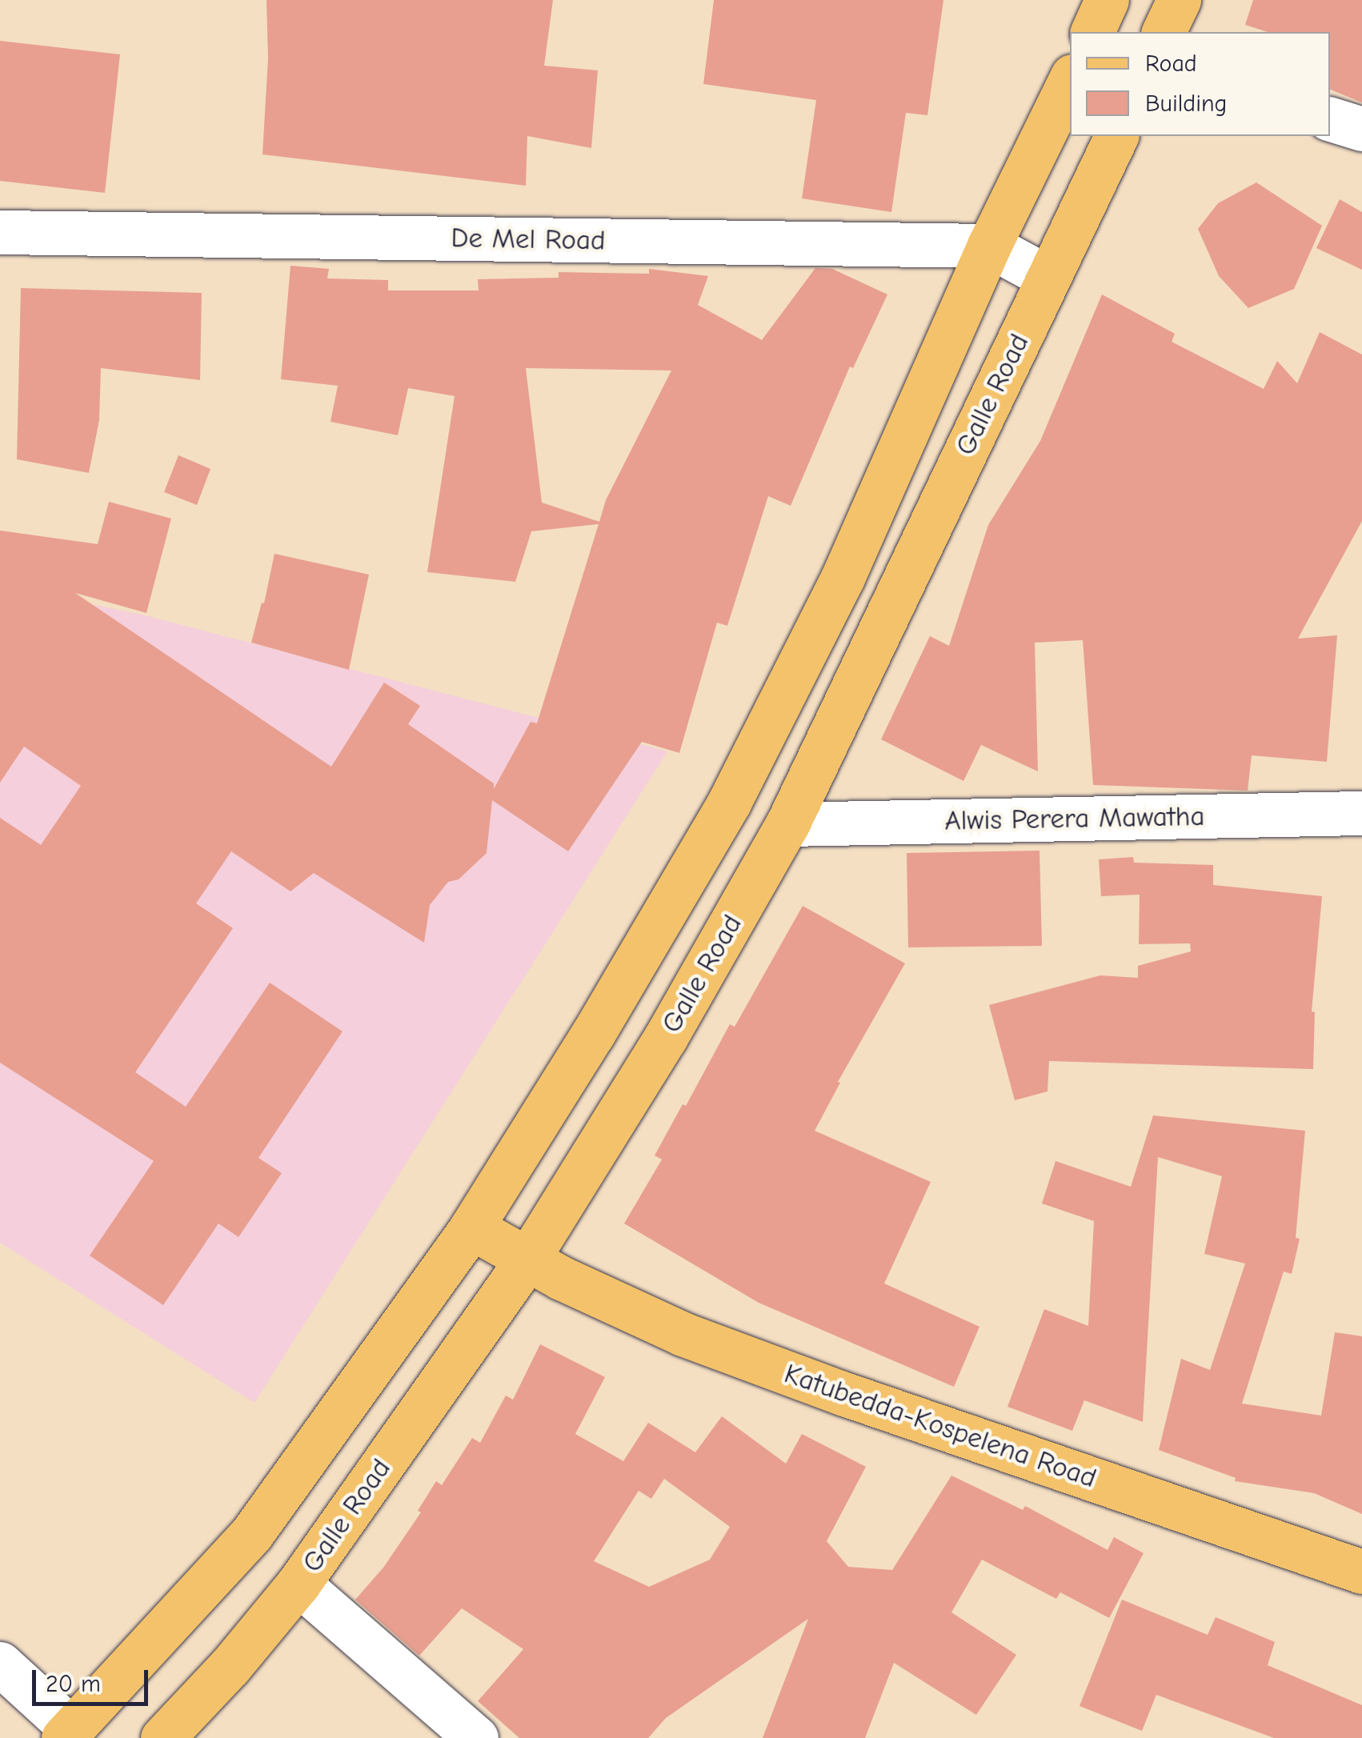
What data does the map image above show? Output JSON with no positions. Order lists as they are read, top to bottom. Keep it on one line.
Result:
{"streets":{"main road":["Galle Road","Katubedda-Kospelena Road"],"street":["De Mel Road","Alwis Perera Mawatha"]},"crossings":[["De Mel Road","Galle Road"],["Galle Road","Alwis Perera Mawatha"],["Galle Road","Katubedda-Kospelena Road"]],"legend":["Road","Building"],"scale_bar":"20 m"}
